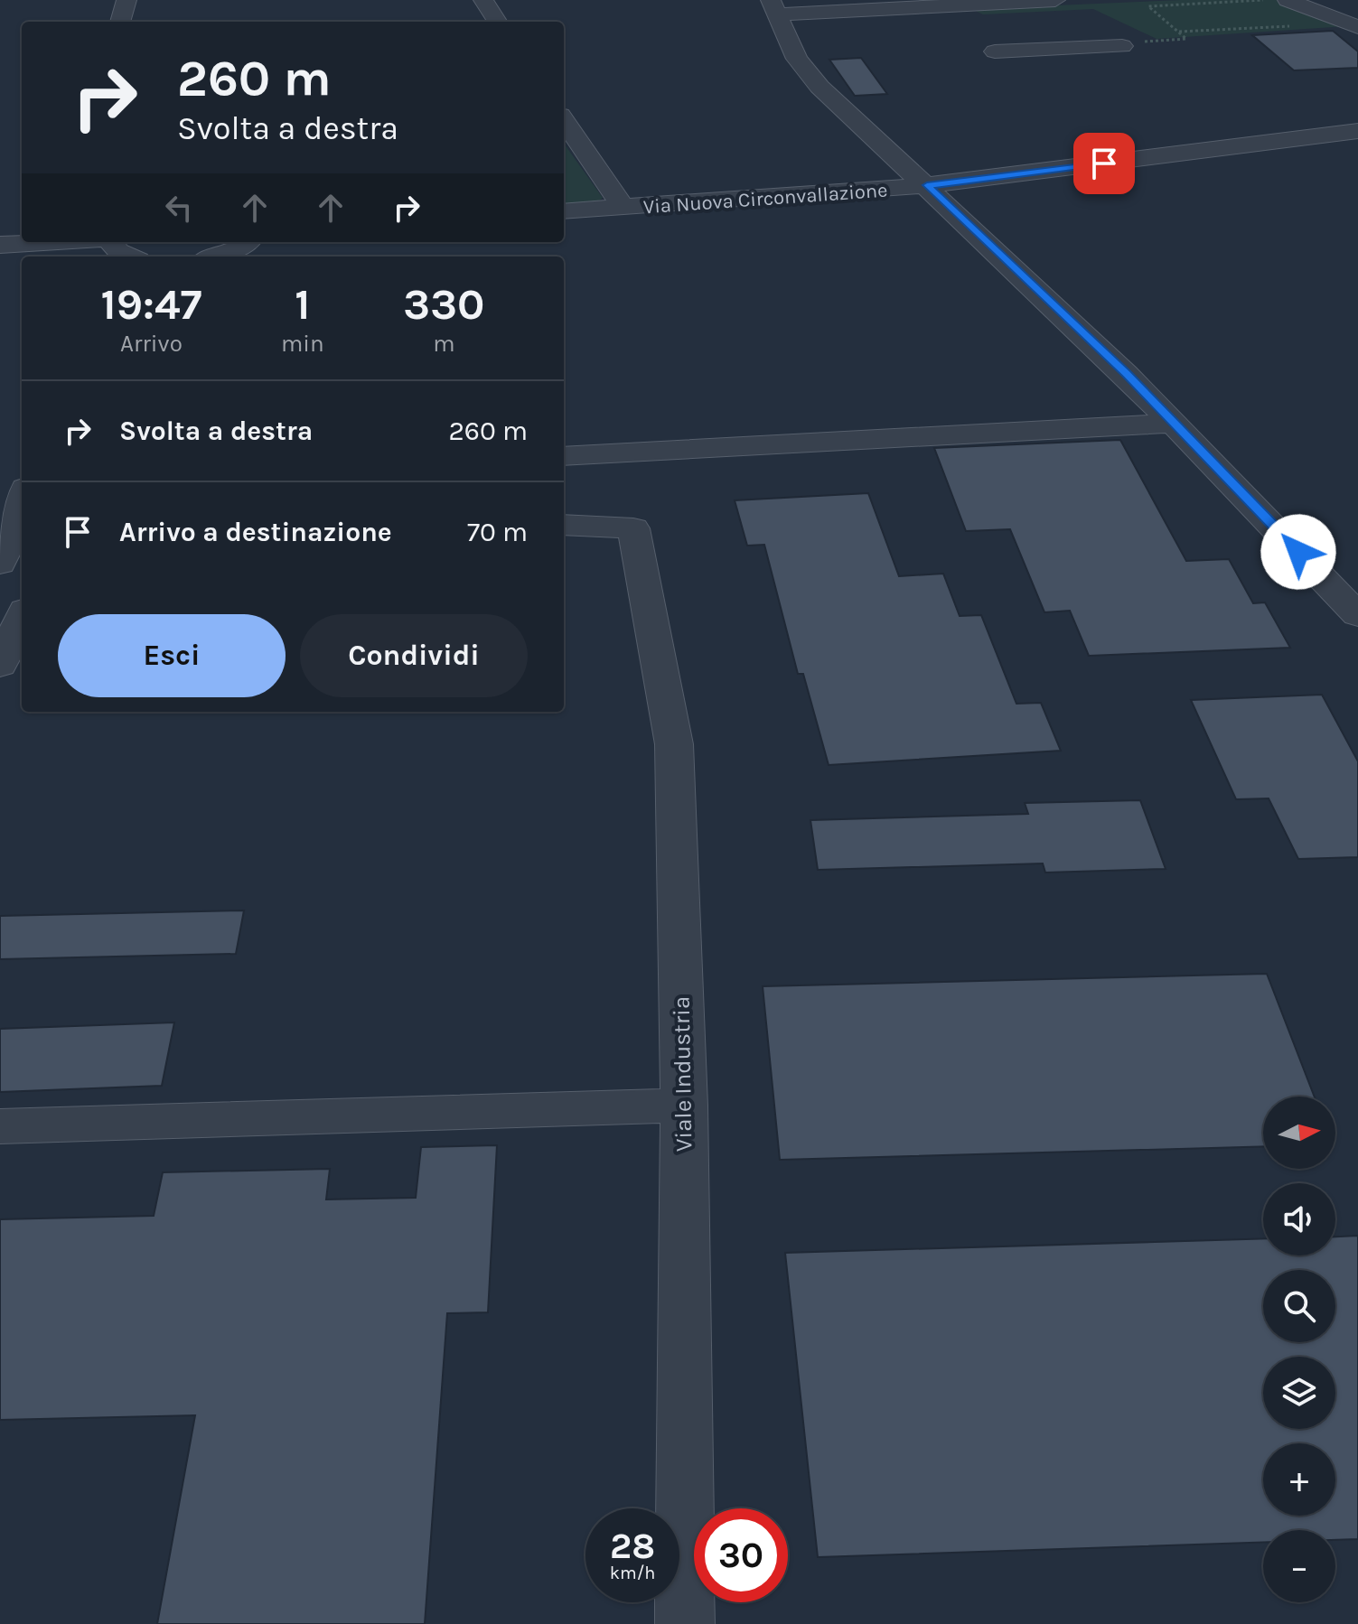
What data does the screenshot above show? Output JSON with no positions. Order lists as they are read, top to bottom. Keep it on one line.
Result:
{"streets":{"street":["Via Nuova Circonvallazione","Viale Industria"]},"north":"right","page":{"turn":["260 m","Svolta a destra"],"eta":["19:47","Arrivo","1","min","330","m"],"list":[{"name":"Svolta a destra","value":"260 m"},{"name":"Arrivo a destinazione","value":"70 m"}],"buttons":["Esci","Condividi"],"map_buttons":["+","−"],"speed":"28 km/h","limit":"30"}}
